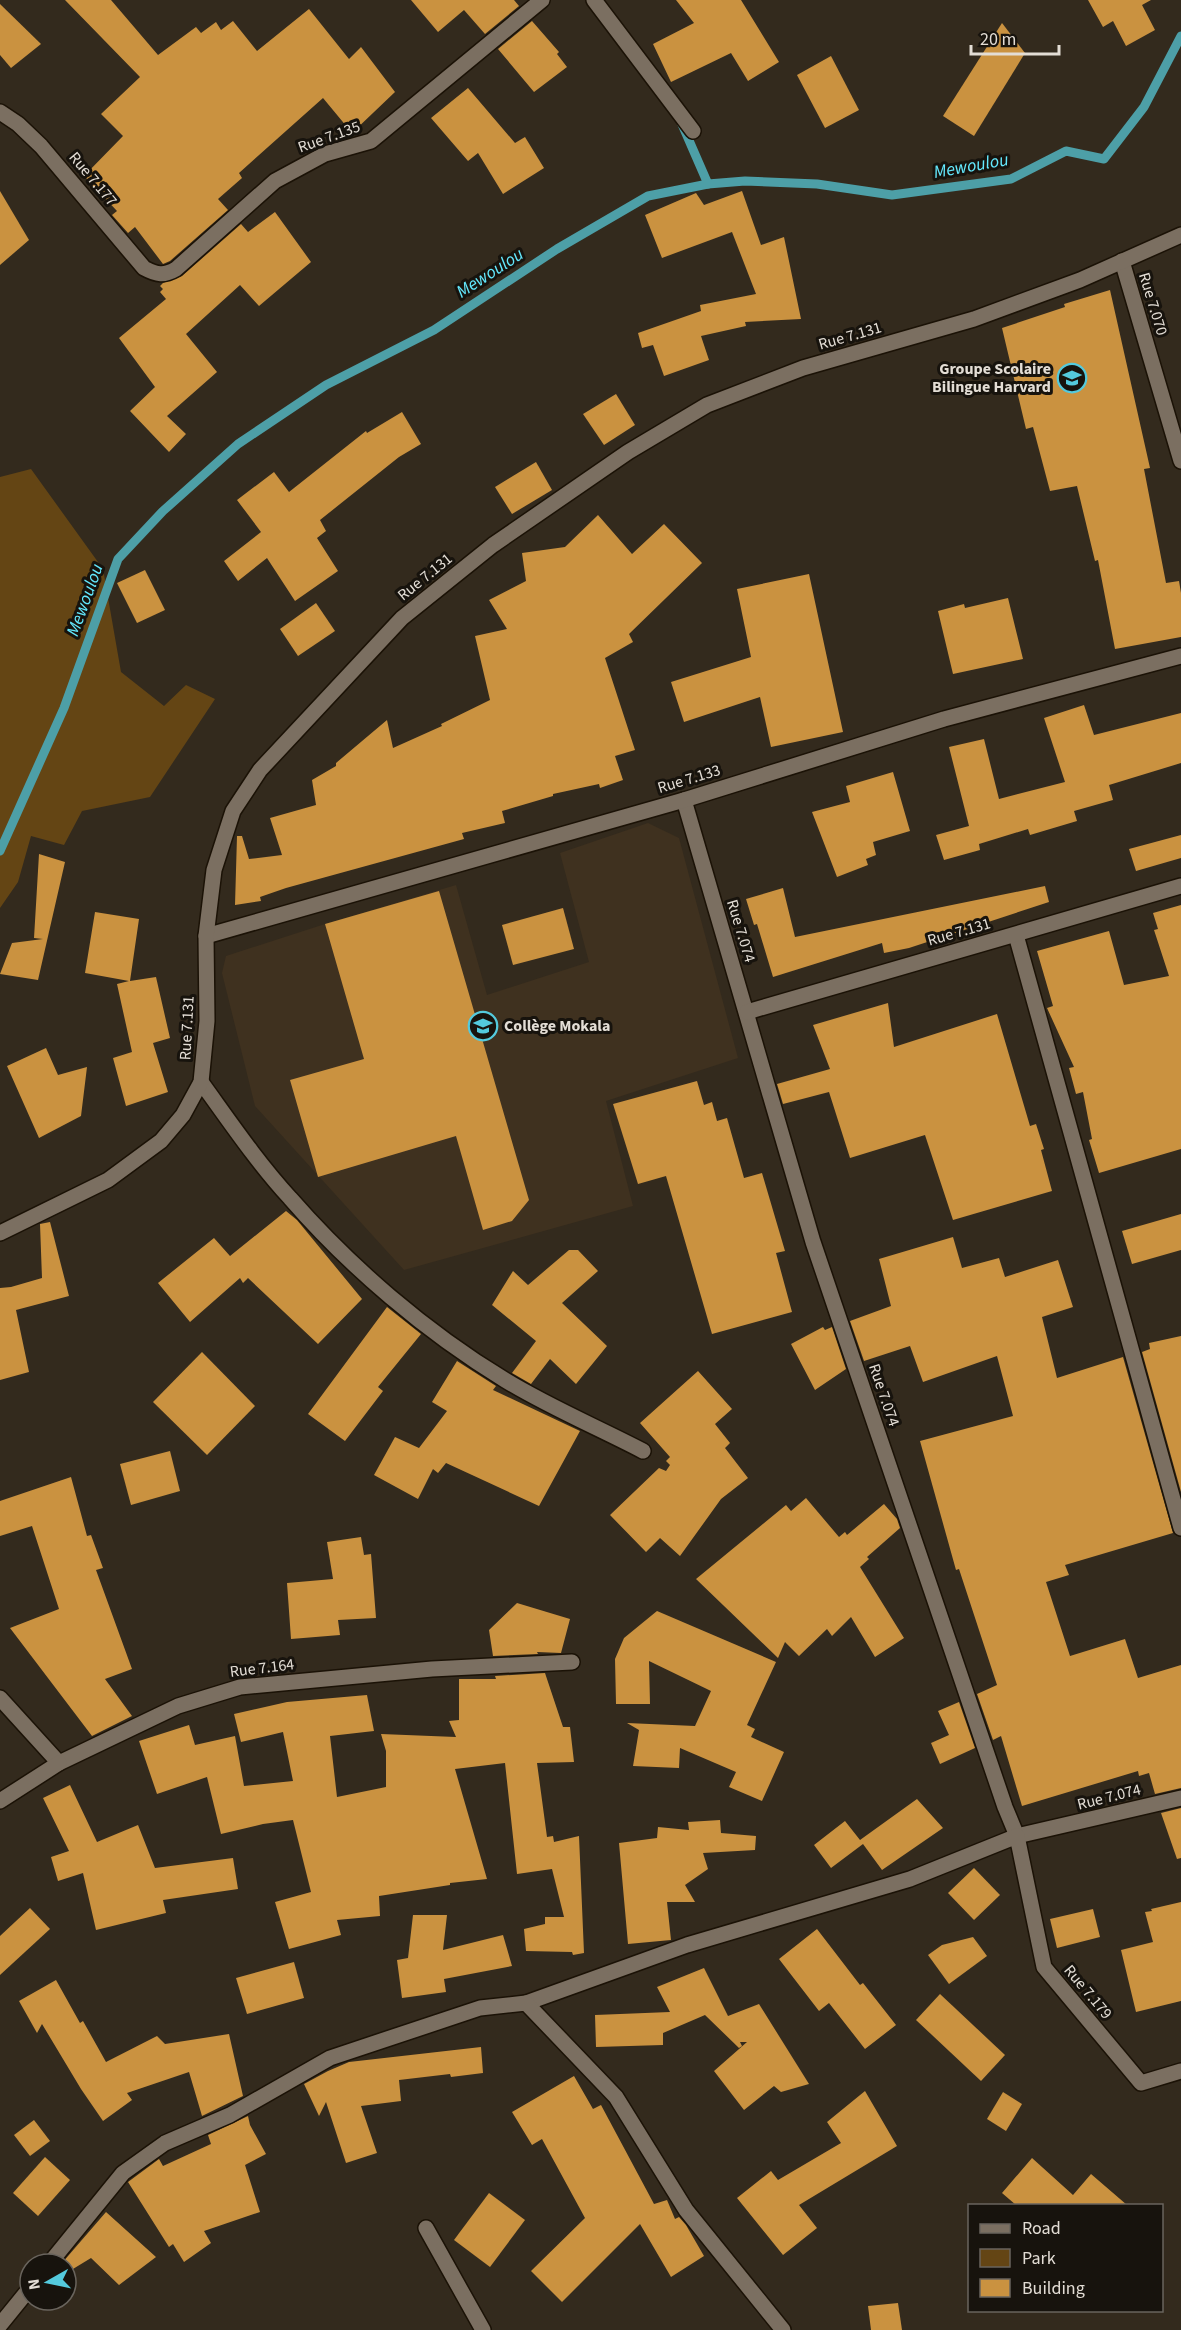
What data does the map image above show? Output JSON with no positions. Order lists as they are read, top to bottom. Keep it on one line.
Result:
{"streets":{"street":["Rue 7.135","Rue 7.177","Rue 7.070","Rue 7.131","Rue 7.133","Rue 7.074","Rue 7.164","Rue 7.179"]},"crossings":[["Rue 7.135","Rue 7.177"],["Rue 7.070","Rue 7.131"],["Rue 7.131","Rue 7.133"],["Rue 7.131","Rue 7.074"],["Rue 7.133","Rue 7.074"],["Rue 7.074","Rue 7.179"]],"water":["Mewoulou"],"places":{"school or university":["Groupe Scolaire Bilingue Harvard","Collège Mokala"]},"legend":["Road","Park","Building"],"scale_bar":"20 m","north":"left"}
